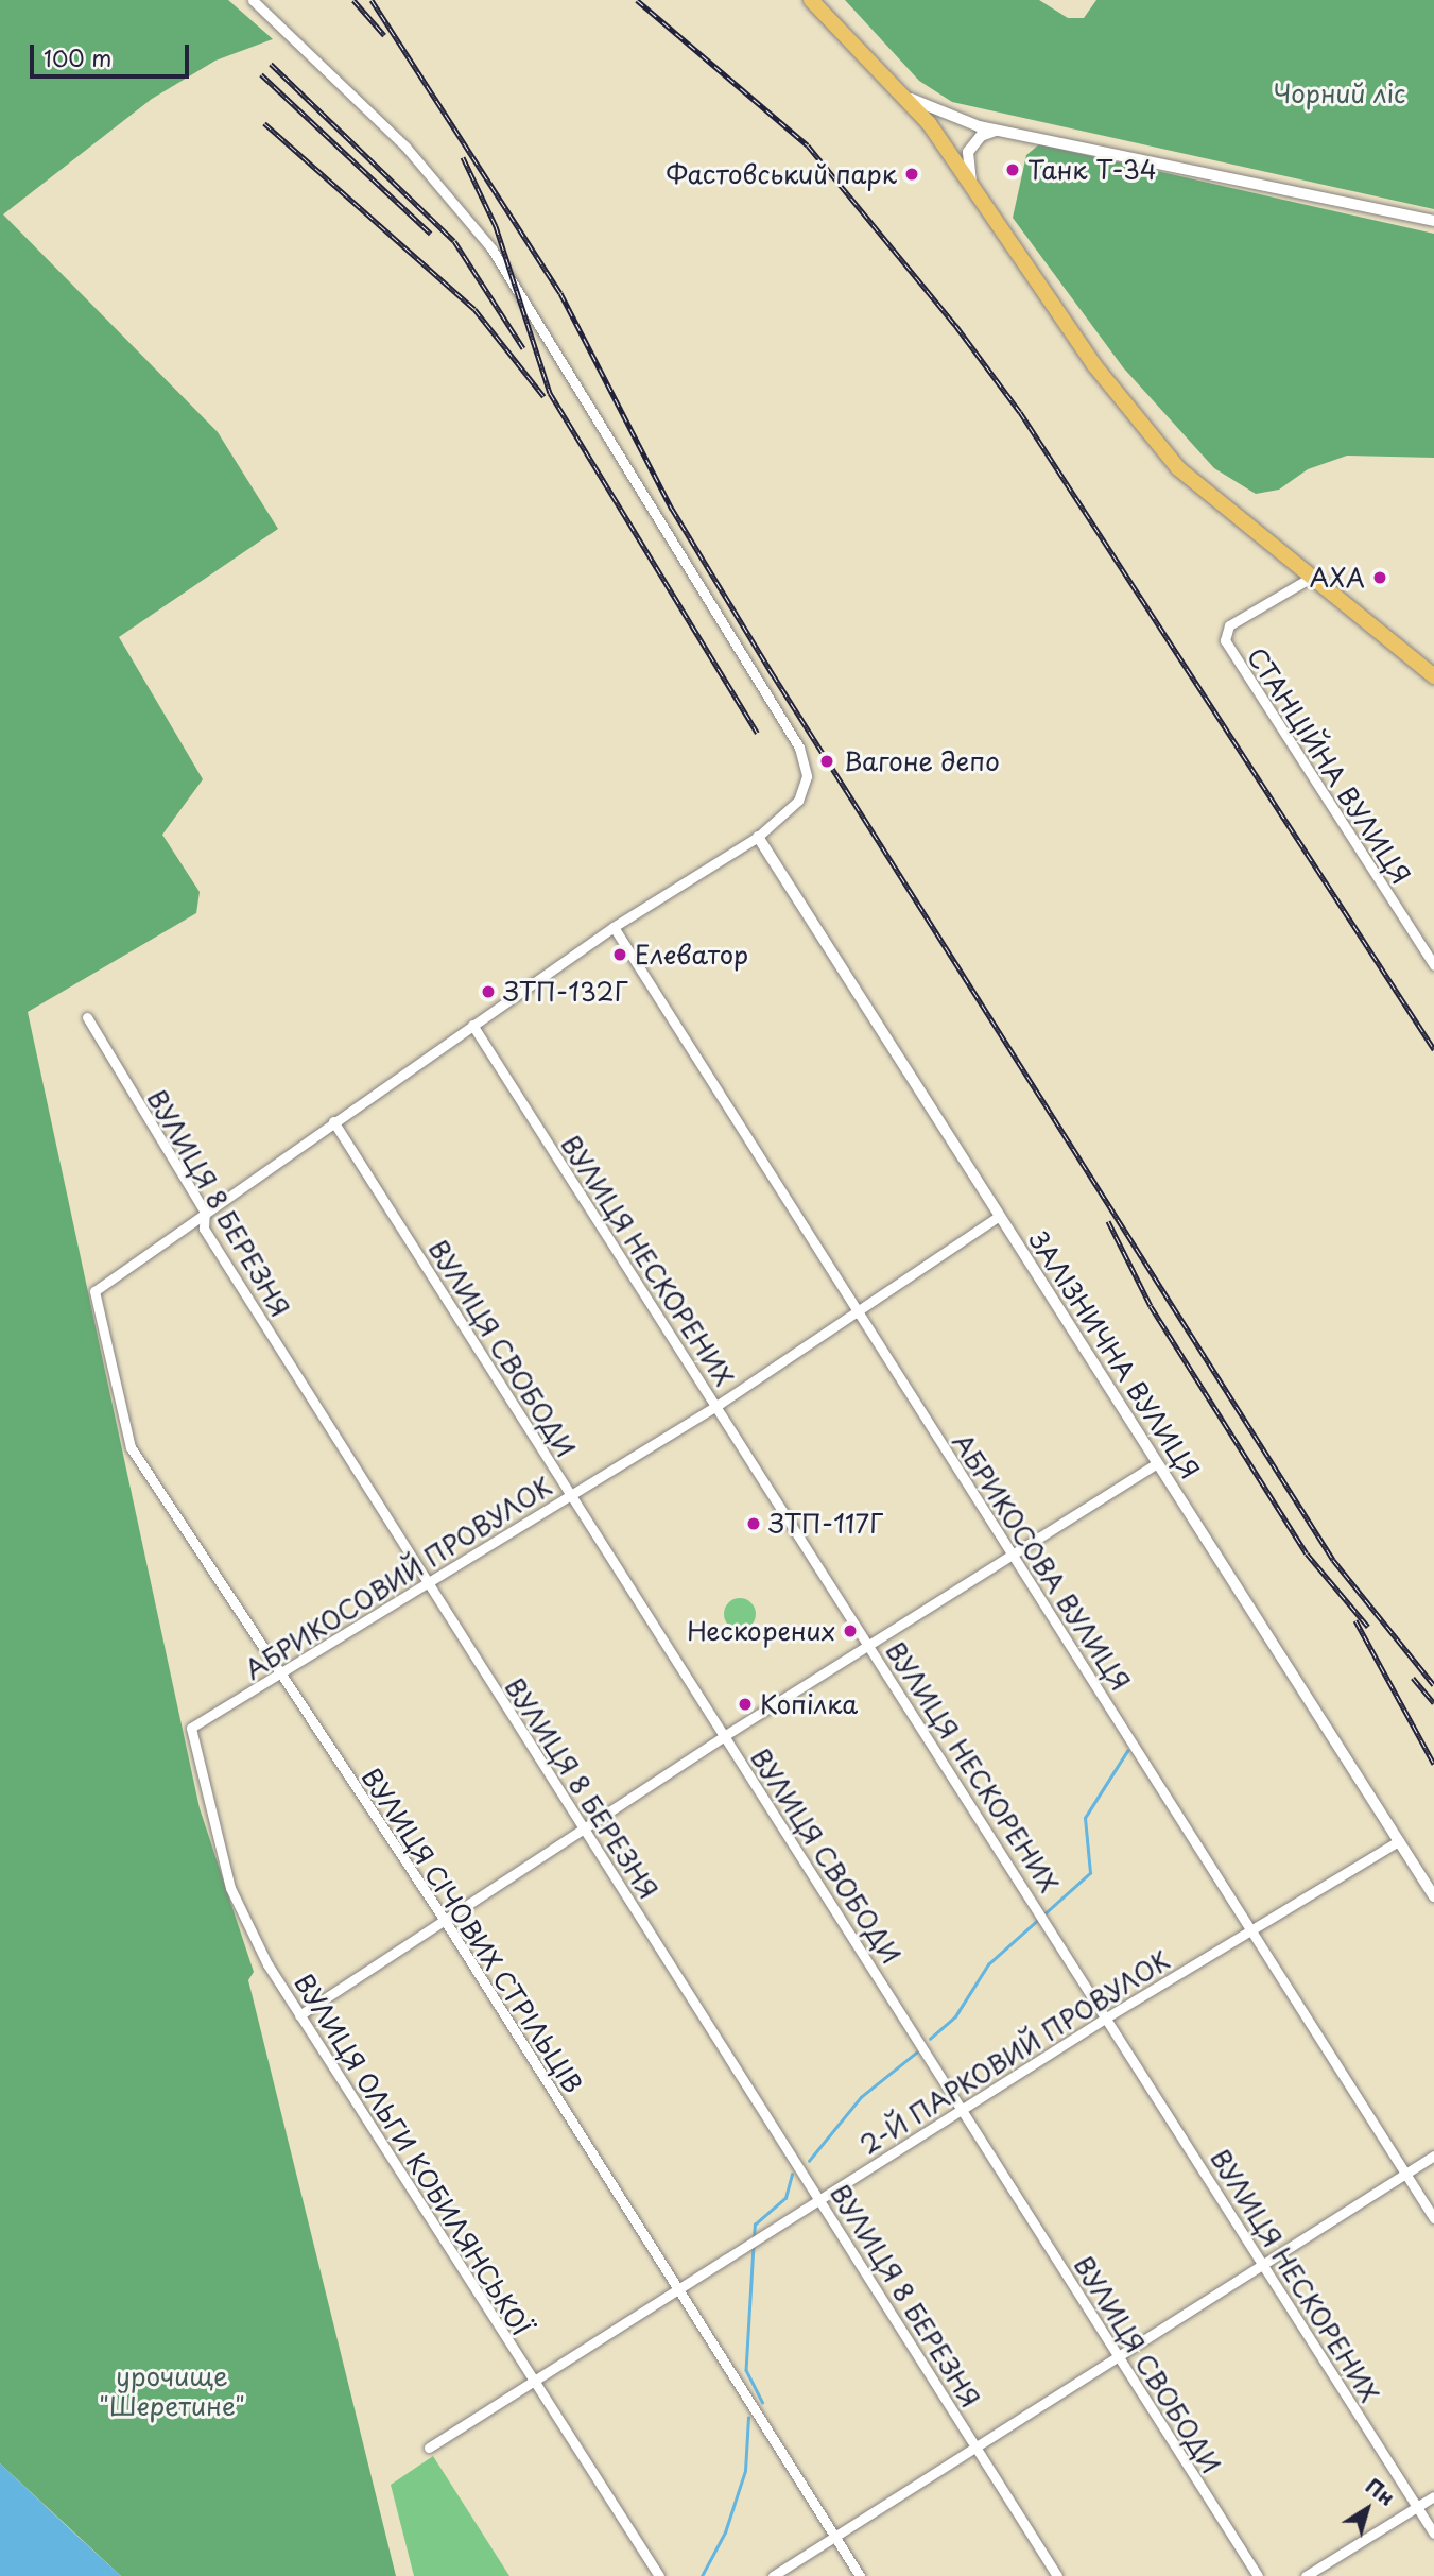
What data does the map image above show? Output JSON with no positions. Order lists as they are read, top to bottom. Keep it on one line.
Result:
{"streets":{"street":["СТАНЦІЙНА ВУЛИЦЯ","ВУЛИЦЯ 8 БЕРЕЗНЯ","ВУЛИЦЯ НЕСКОРЕНИХ","ВУЛИЦЯ СВОБОДИ","ЗАЛІЗНИЧНА ВУЛИЦЯ","АБРИКОСОВА ВУЛИЦЯ","АБРИКОСОВИЙ ПРОВУЛОК","ВУЛИЦЯ СІЧОВИХ СТРІЛЬЦІВ","2-Й ПАРКОВИЙ ПРОВУЛОК","ВУЛИЦЯ ОЛЬГИ КОБИЛЯНСЬКОЇ"]},"crossings":[["ВУЛИЦЯ 8 БЕРЕЗНЯ","АБРИКОСОВИЙ ПРОВУЛОК"],["ВУЛИЦЯ 8 БЕРЕЗНЯ","ВУЛИЦЯ СІЧОВИХ СТРІЛЬЦІВ"],["ВУЛИЦЯ 8 БЕРЕЗНЯ","2-Й ПАРКОВИЙ ПРОВУЛОК"],["ВУЛИЦЯ НЕСКОРЕНИХ","АБРИКОСОВИЙ ПРОВУЛОК"],["ВУЛИЦЯ НЕСКОРЕНИХ","2-Й ПАРКОВИЙ ПРОВУЛОК"],["ВУЛИЦЯ СВОБОДИ","АБРИКОСОВИЙ ПРОВУЛОК"],["ВУЛИЦЯ СВОБОДИ","2-Й ПАРКОВИЙ ПРОВУЛОК"],["ЗАЛІЗНИЧНА ВУЛИЦЯ","АБРИКОСОВИЙ ПРОВУЛОК"],["ЗАЛІЗНИЧНА ВУЛИЦЯ","2-Й ПАРКОВИЙ ПРОВУЛОК"],["АБРИКОСОВА ВУЛИЦЯ","АБРИКОСОВИЙ ПРОВУЛОК"],["АБРИКОСОВА ВУЛИЦЯ","2-Й ПАРКОВИЙ ПРОВУЛОК"],["АБРИКОСОВИЙ ПРОВУЛОК","ВУЛИЦЯ СІЧОВИХ СТРІЛЬЦІВ"],["АБРИКОСОВИЙ ПРОВУЛОК","ВУЛИЦЯ ОЛЬГИ КОБИЛЯНСЬКОЇ"],["ВУЛИЦЯ СІЧОВИХ СТРІЛЬЦІВ","2-Й ПАРКОВИЙ ПРОВУЛОК"],["2-Й ПАРКОВИЙ ПРОВУЛОК","ВУЛИЦЯ ОЛЬГИ КОБИЛЯНСЬКОЇ"]],"parks":["Чорний ліс","урочище \"Шеретине\""],"places":["Танк Т-34","Фастовський парк","AXA","Вагоне депо","Елеватор","ЗТП-132Г","ЗТП-117Г","Нескорених","Копілка"],"scale_bar":"100 m","north":"top right"}
